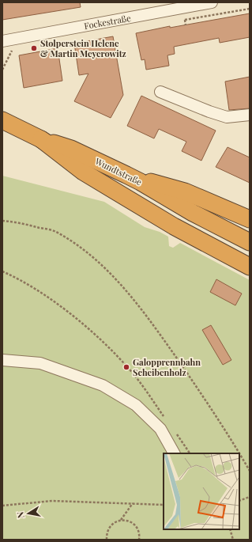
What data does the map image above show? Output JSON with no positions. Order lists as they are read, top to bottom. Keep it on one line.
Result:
{"streets":{"highway":["Wundtstraße"],"street":["Fockestraße"]},"places":["Stolperstein Helene & Martin Meyerowitz","Galopprennbahn Scheibenholz"],"north":"left"}
